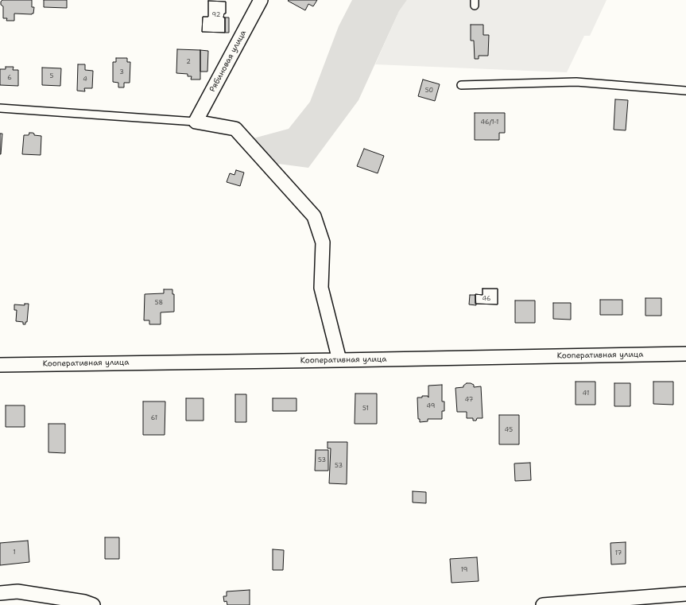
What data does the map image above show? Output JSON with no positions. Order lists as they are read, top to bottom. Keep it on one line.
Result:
{"streets":{"street":["Рябиновая улица","Кооперативная улица"]},"house_numbers":["92","2","3","5","6","4","50","46/1-1","46","58","41","47","49","51","61","45","53","53","1","17","19"]}
